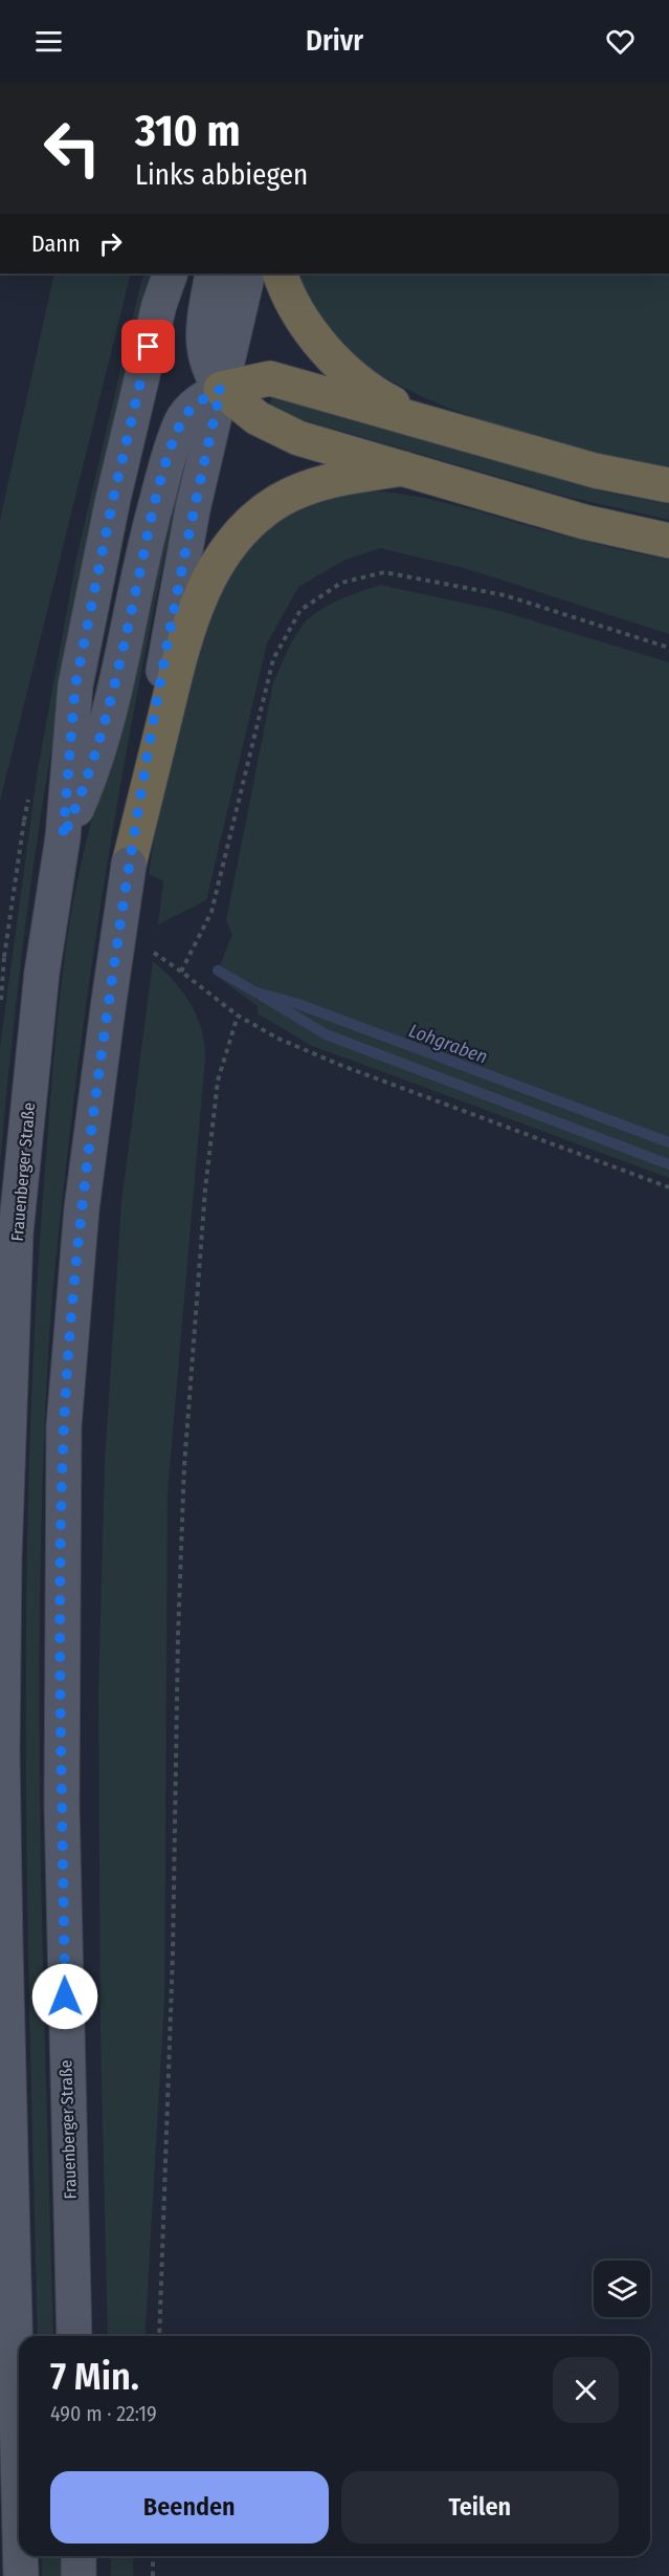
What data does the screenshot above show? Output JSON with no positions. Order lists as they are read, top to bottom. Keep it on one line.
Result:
{"streets":{"main road":["Frauenberger Straße"]},"water":["Lohgraben"],"page":{"header":"Drivr","turn":["310 m","Links abbiegen"],"then":"Dann","heading":["7 Min.","490 m · 22:19"],"buttons":["Beenden","Teilen"]}}
